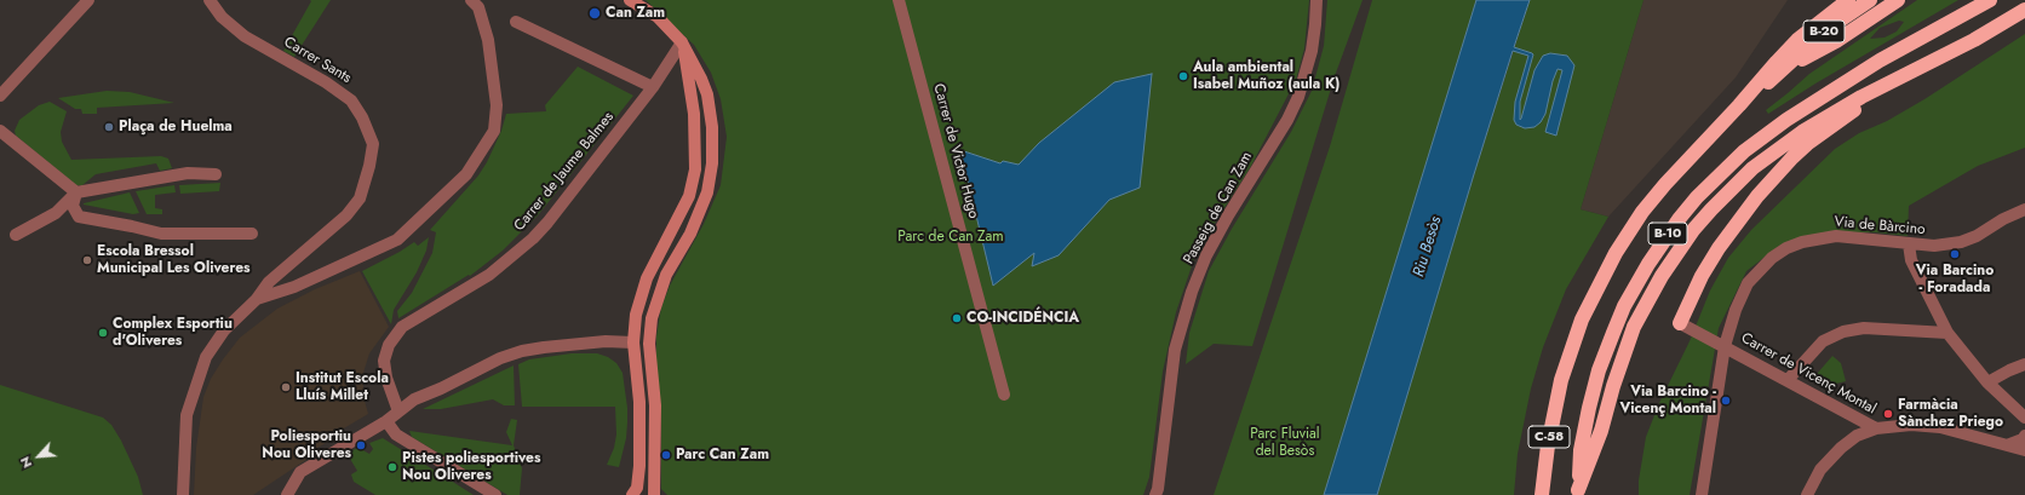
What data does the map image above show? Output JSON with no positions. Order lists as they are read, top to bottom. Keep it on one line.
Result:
{"streets":{"highway":["B-20","B-10","C-58"],"street":["Carrer Sants","Carrer de Victor Hugo","Carrer de Jaume Balmes","Passeig de Can Zam","Via de Bàrcino","Carrer de Vicenç Montal"]},"crossings":[["B-20","C-58"],["Via de Bàrcino","Carrer de Vicenç Montal"]],"water":["Riu Besòs"],"parks":["Parc de Can Zam","Parc Fluvial del Besòs"],"places":["Can Zam","Aula ambiental Isabel Muñoz (aula K)","Plaça de Huelma","Via Barcino - Foradada","Escola Bressol Municipal Les Oliveres","CO-INCIDÉNCIA","Complex Esportiu d'Oliveres","Institut Escola Lluís Millet","Via Barcino - Vicenç Montal","Farmàcia Sànchez Priego","Poliesportiu Nou Oliveres","Parc Can Zam","Pistes poliesportives Nou Oliveres"],"north":"bottom left"}
